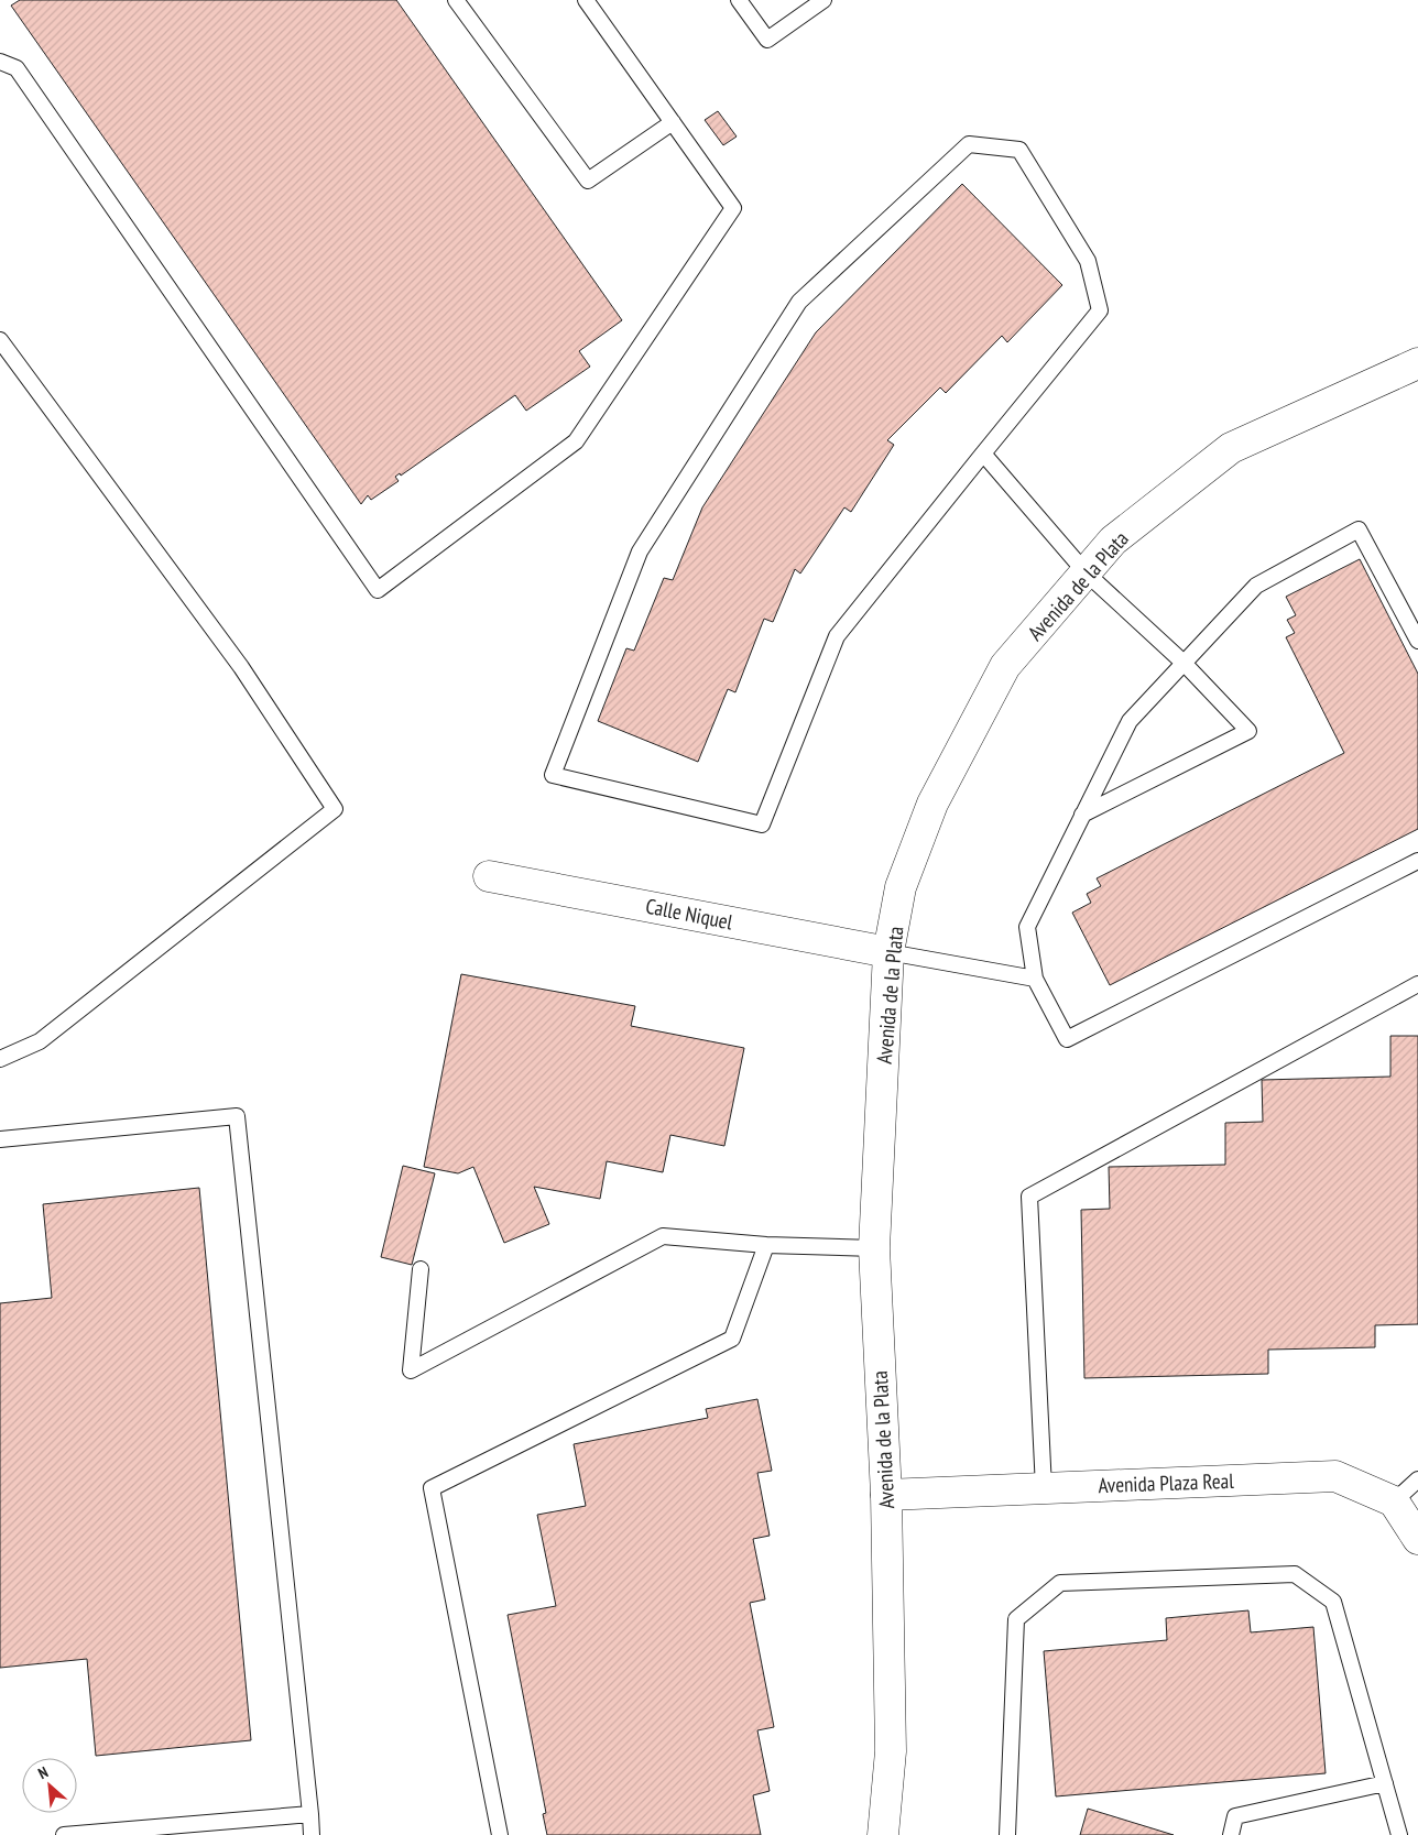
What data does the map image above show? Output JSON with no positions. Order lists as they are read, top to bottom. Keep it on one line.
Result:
{"streets":{"street":["Avenida de la Plata","Calle Niquel","Avenida Plaza Real"]},"crossings":[["Avenida de la Plata","Calle Niquel"],["Avenida de la Plata","Avenida Plaza Real"]],"north":"top left"}
